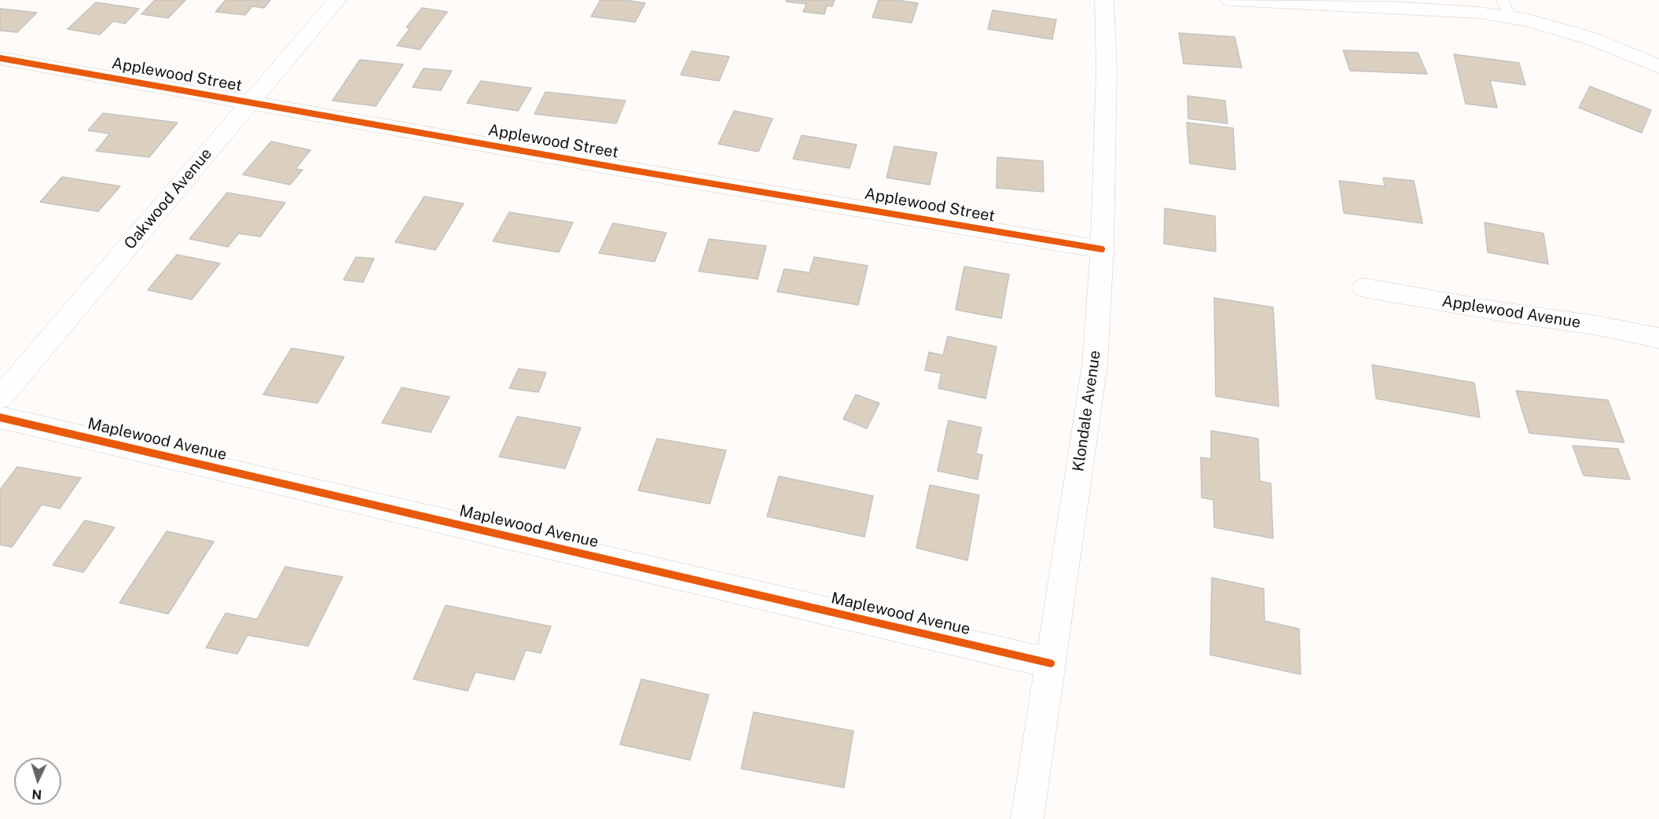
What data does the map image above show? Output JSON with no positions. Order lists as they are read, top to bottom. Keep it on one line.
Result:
{"streets":{"street":["Applewood Street","Oakwood Avenue","Applewood Avenue","Klondale Avenue","Maplewood Avenue"]},"crossings":[["Applewood Street","Oakwood Avenue"],["Applewood Street","Klondale Avenue"],["Klondale Avenue","Maplewood Avenue"]],"north":"bottom"}
